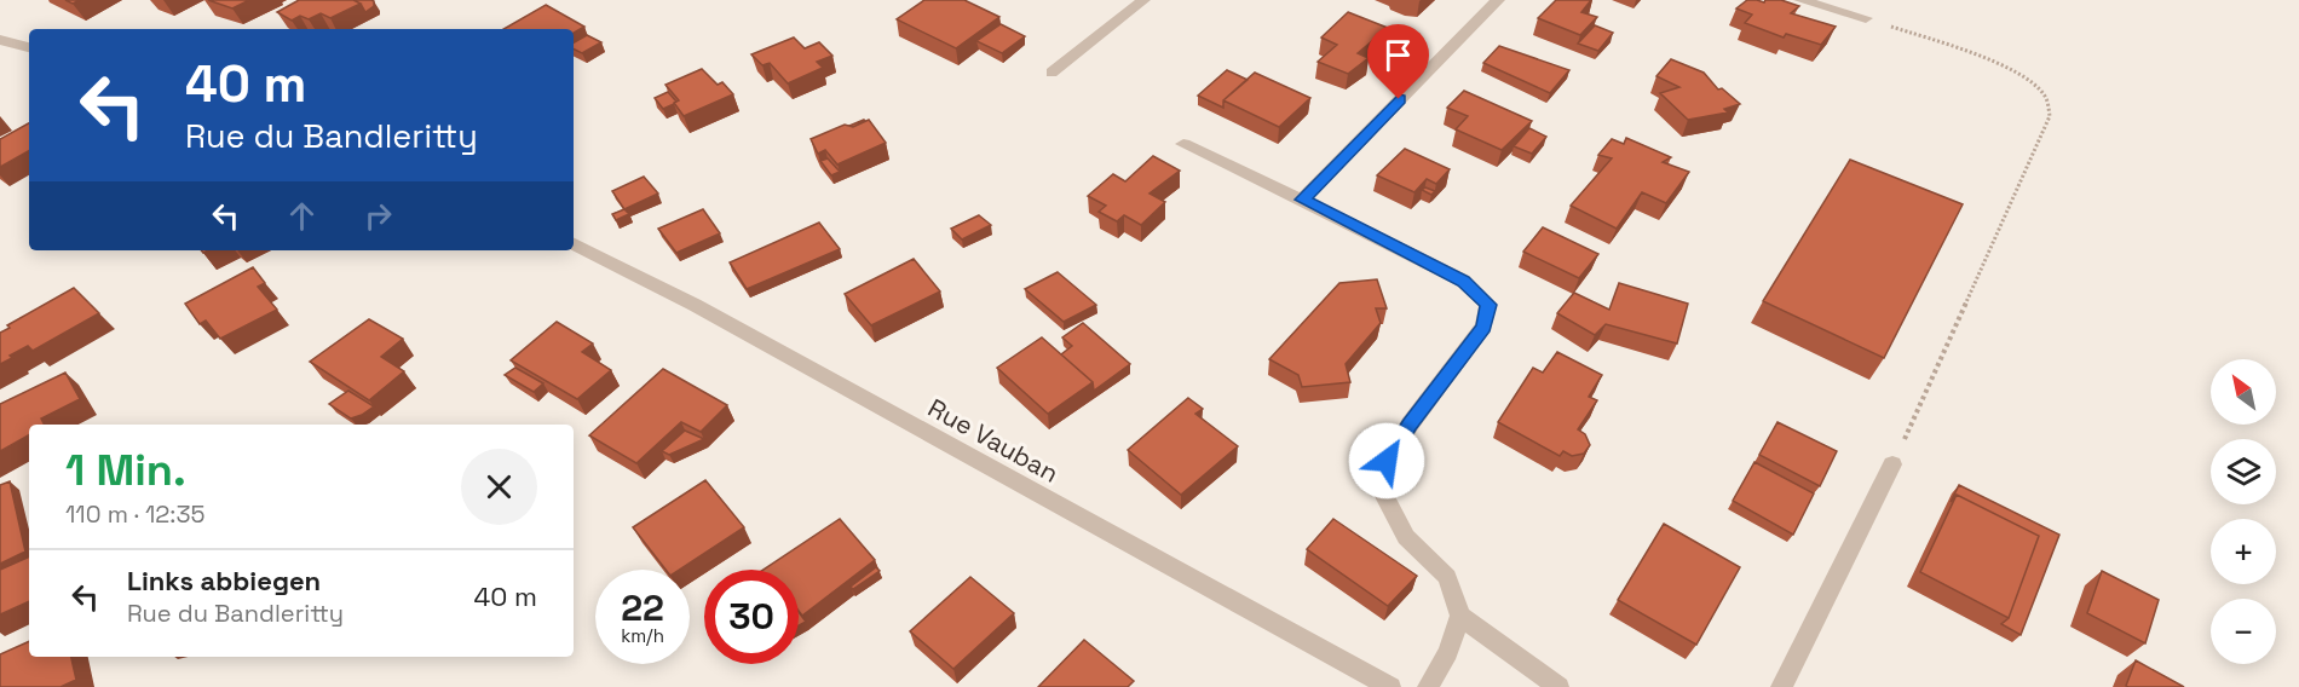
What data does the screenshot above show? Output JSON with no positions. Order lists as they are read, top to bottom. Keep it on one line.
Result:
{"streets":{"street":["Rue Vauban"]},"north":"top left","page":{"turn":["40 m","Rue du Bandleritty"],"map_buttons":["+","−"],"heading":["1 Min.","110 m · 12:35"],"list":[{"name":"Links abbiegen","note":"Rue du Bandleritty","value":"40 m"}],"speed":"22 km/h","limit":"30"}}
